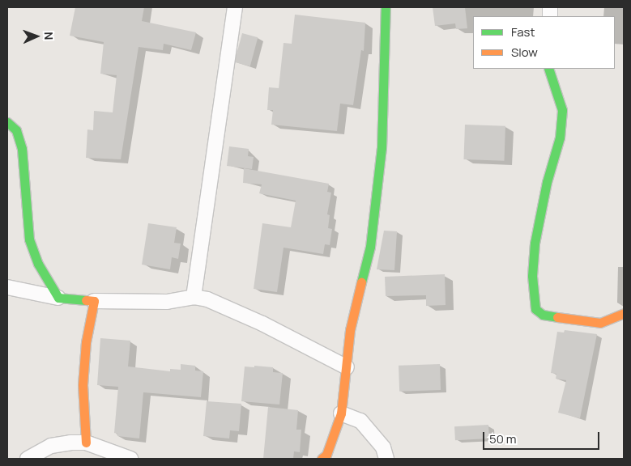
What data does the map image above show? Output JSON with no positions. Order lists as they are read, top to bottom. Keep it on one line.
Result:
{"legend":["Fast","Slow"],"scale_bar":"50 m","north":"right"}
